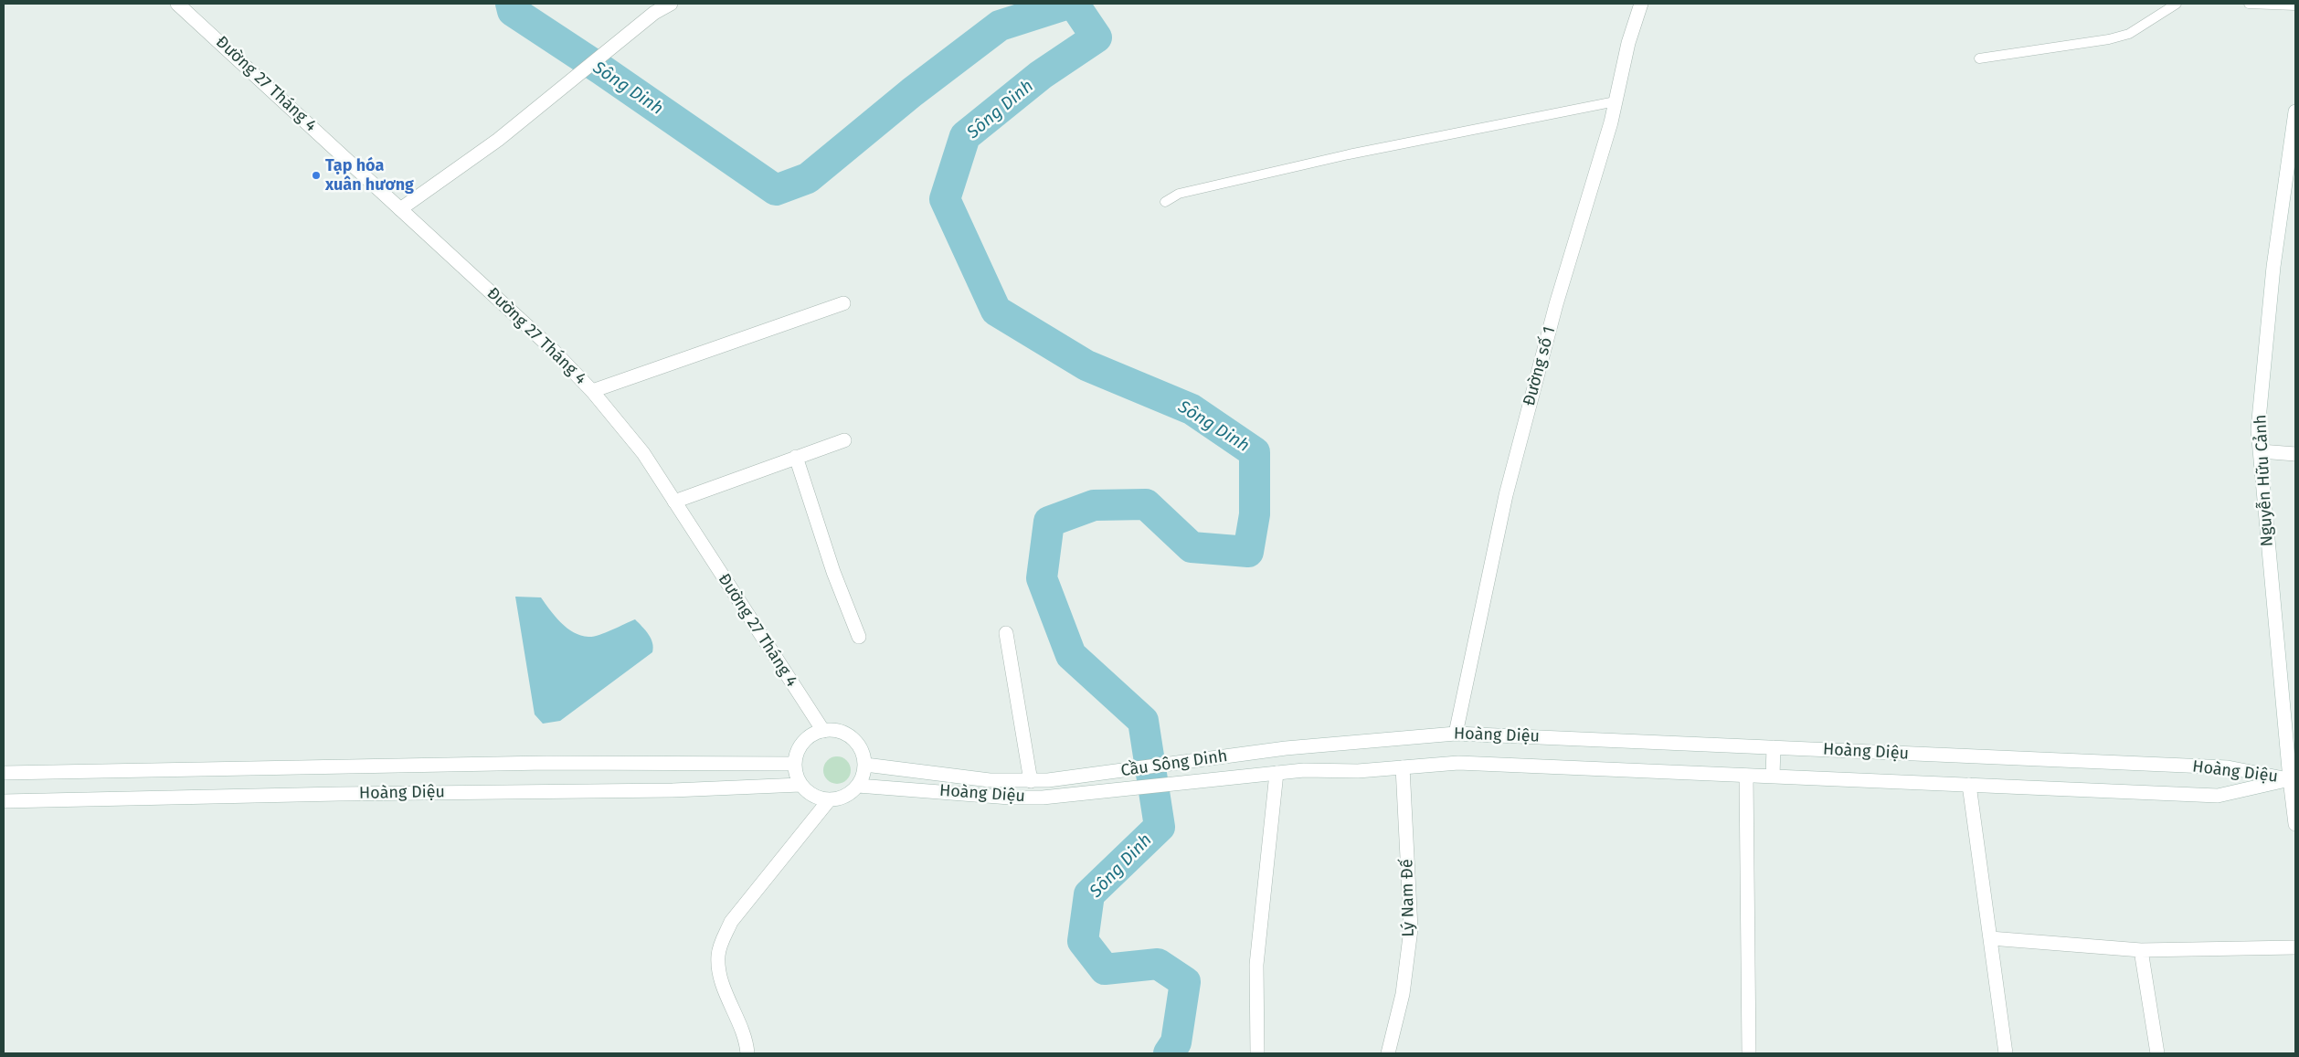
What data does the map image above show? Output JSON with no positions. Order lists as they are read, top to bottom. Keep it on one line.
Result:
{"streets":{"main road":["Đường 27 Tháng 4","Đường số 1","Nguyễn Hữu Cảnh","Hoàng Diệu","Cầu Sông Dinh","Lý Nam Đế"]},"crossings":[["Đường 27 Tháng 4","Hoàng Diệu"],["Đường số 1","Hoàng Diệu"],["Nguyễn Hữu Cảnh","Hoàng Diệu"],["Hoàng Diệu","Cầu Sông Dinh"],["Hoàng Diệu","Lý Nam Đế"]],"water":["Sông Dinh"],"places":["Tạp hóa xuân hương"]}
